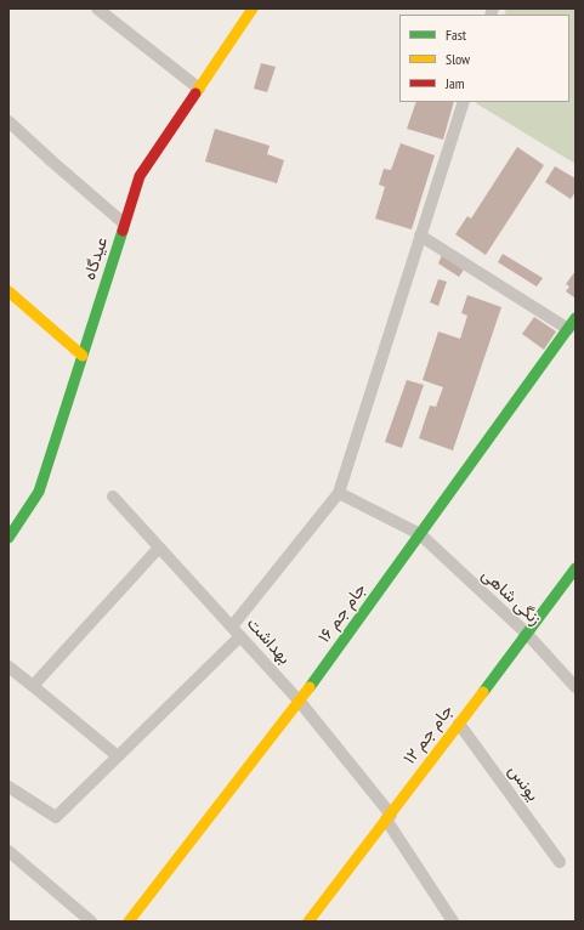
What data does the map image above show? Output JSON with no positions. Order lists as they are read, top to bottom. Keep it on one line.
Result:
{"streets":{"street":["عیدگاه","زنگی شاهی","جام جم ۱۶","بهداشت","جام جم ۱۲","یونس"]},"crossings":[["زنگی شاهی","جام جم ۱۶"],["زنگی شاهی","جام جم ۱۲"],["جام جم ۱۶","بهداشت"],["بهداشت","جام جم ۱۲"],["جام جم ۱۲","یونس"]],"legend":["Fast","Slow","Jam"]}
